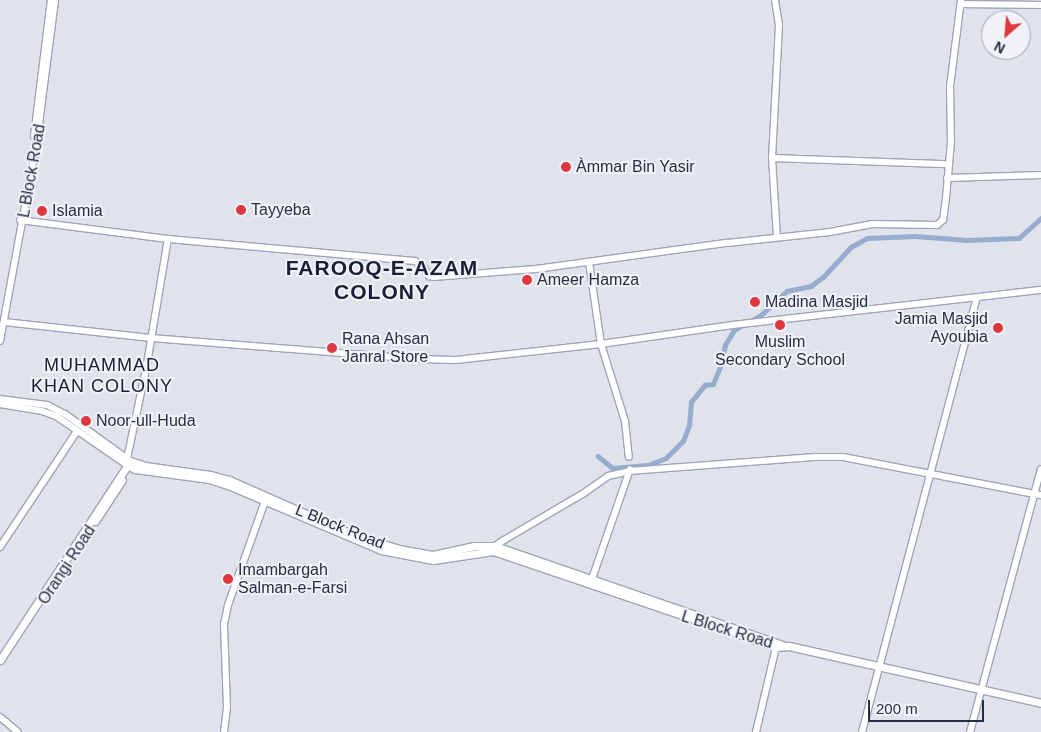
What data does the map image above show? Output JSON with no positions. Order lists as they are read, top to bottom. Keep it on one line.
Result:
{"streets":{"main road":["L Block Road","Orangi Road"]},"crossings":[["L Block Road","Orangi Road"]],"districts":["FAROOQ-E-AZAM COLONY","MUHAMMAD KHAN COLONY"],"places":["Àmmar Bin Yasir","Tayyeba","Islamia","Ameer Hamza","Madina Masjid","Muslim Secondary School","Jamia Masjid Ayoubia","Rana Ahsan Janral Store","Noor-ull-Huda","Imambargah Salman-e-Farsi"],"scale_bar":"200 m","north":"bottom left"}
